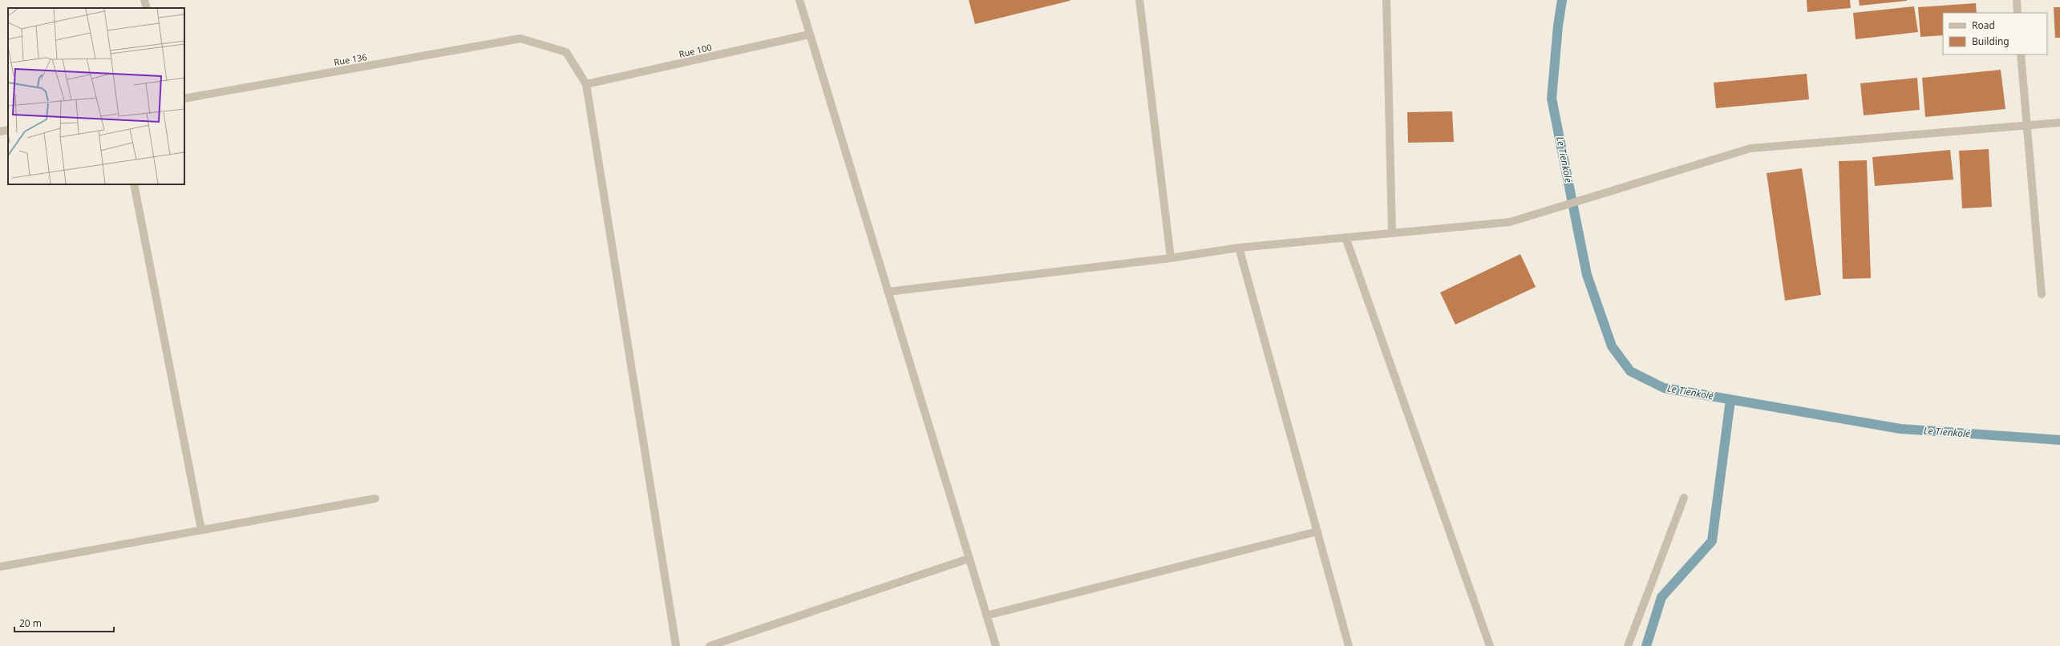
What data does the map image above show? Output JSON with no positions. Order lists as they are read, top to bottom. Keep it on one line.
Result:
{"streets":{"street":["Rue 100","Rue 136"]},"crossings":[["Rue 100","Rue 136"]],"water":["Le Tienkolé"],"legend":["Road","Building"],"scale_bar":"20 m"}
